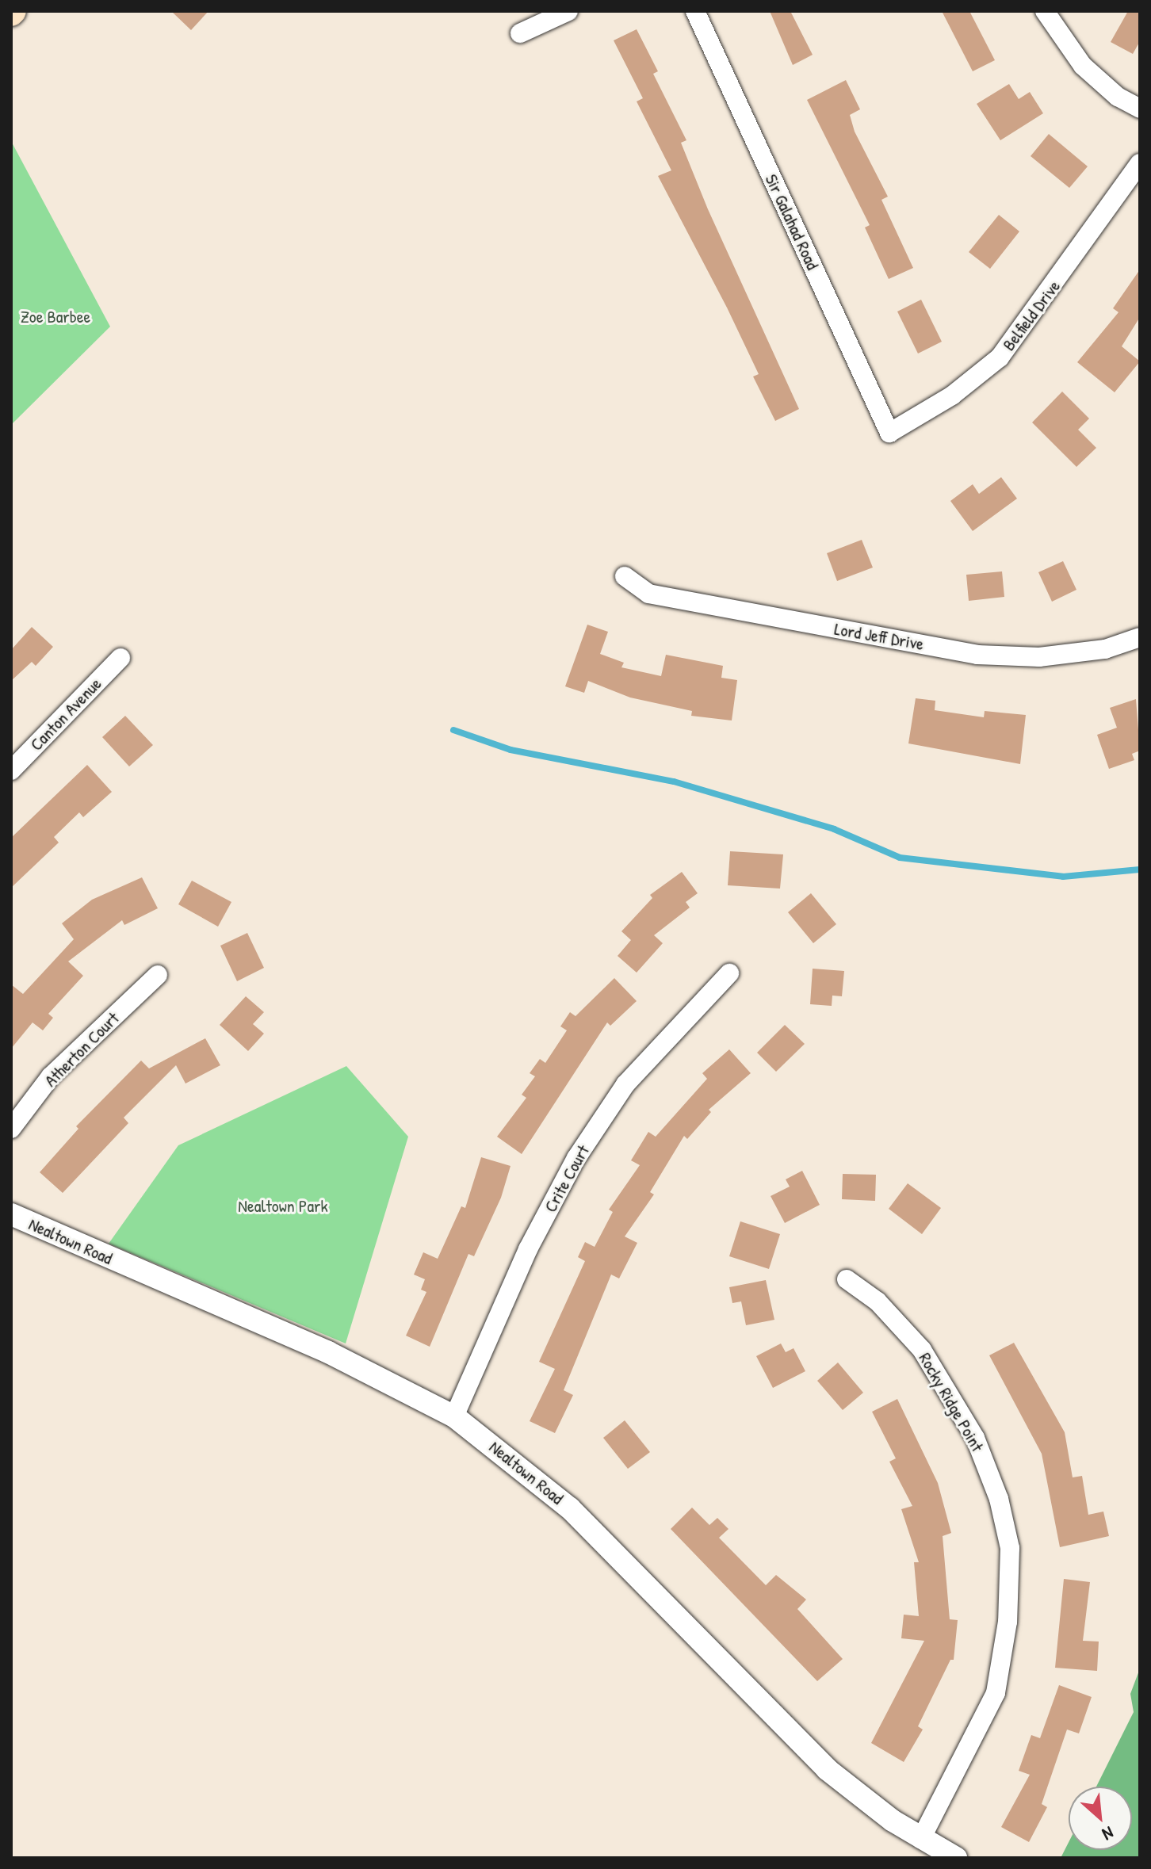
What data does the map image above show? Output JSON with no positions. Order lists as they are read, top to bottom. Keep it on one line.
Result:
{"streets":{"street":["Sir Galahad Road","Belfield Drive","Lord Jeff Drive","Canton Avenue","Atherton Court","Crite Court","Nealtown Road","Rocky Ridge Point"]},"crossings":[["Sir Galahad Road","Belfield Drive"],["Crite Court","Nealtown Road"],["Nealtown Road","Rocky Ridge Point"]],"parks":["Zoe Barbee","Nealtown Park"],"north":"bottom right"}
